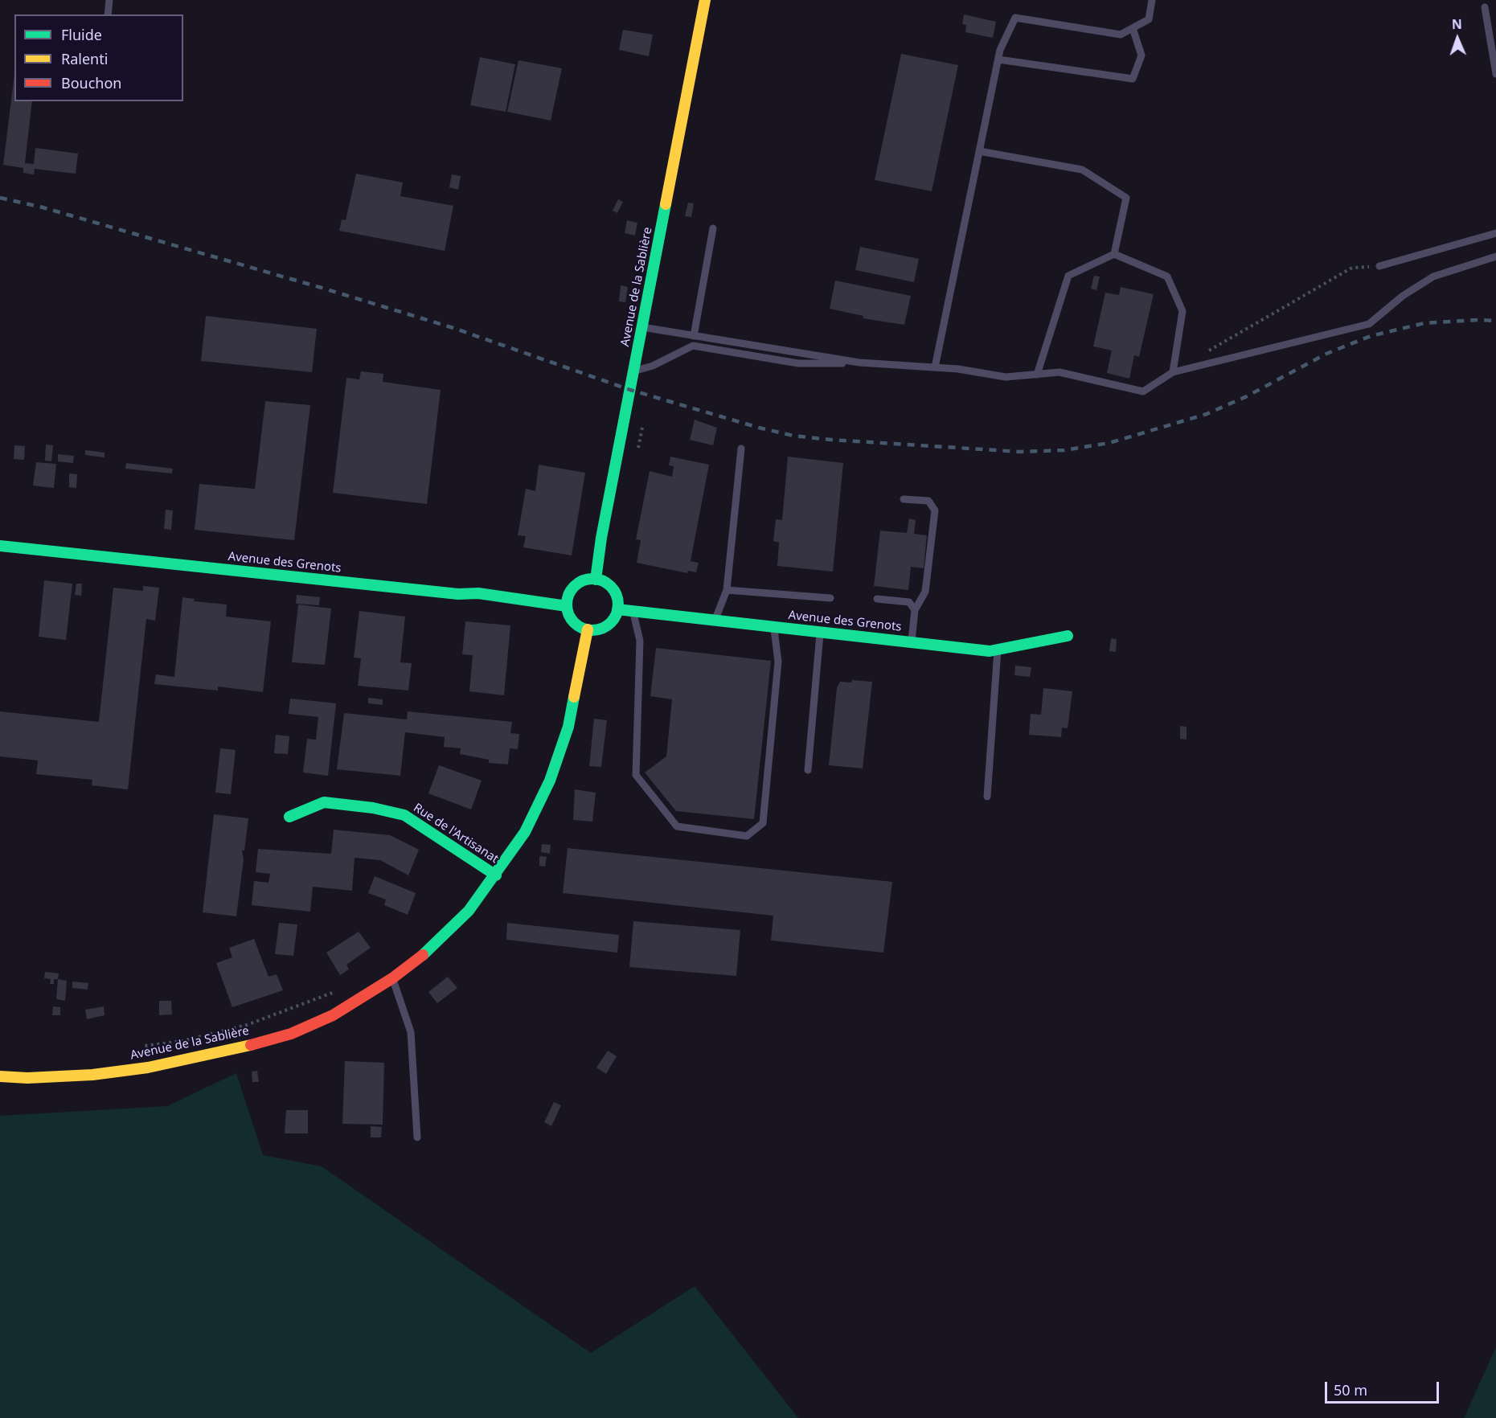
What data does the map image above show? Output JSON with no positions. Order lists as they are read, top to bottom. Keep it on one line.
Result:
{"streets":{"main road":["Avenue de la Sablière","Avenue des Grenots","Rue de l'Artisanat"]},"crossings":[["Avenue de la Sablière","Avenue des Grenots"],["Avenue de la Sablière","Rue de l'Artisanat"]],"legend":["Fluide","Ralenti","Bouchon"],"scale_bar":"50 m","north":"top"}
